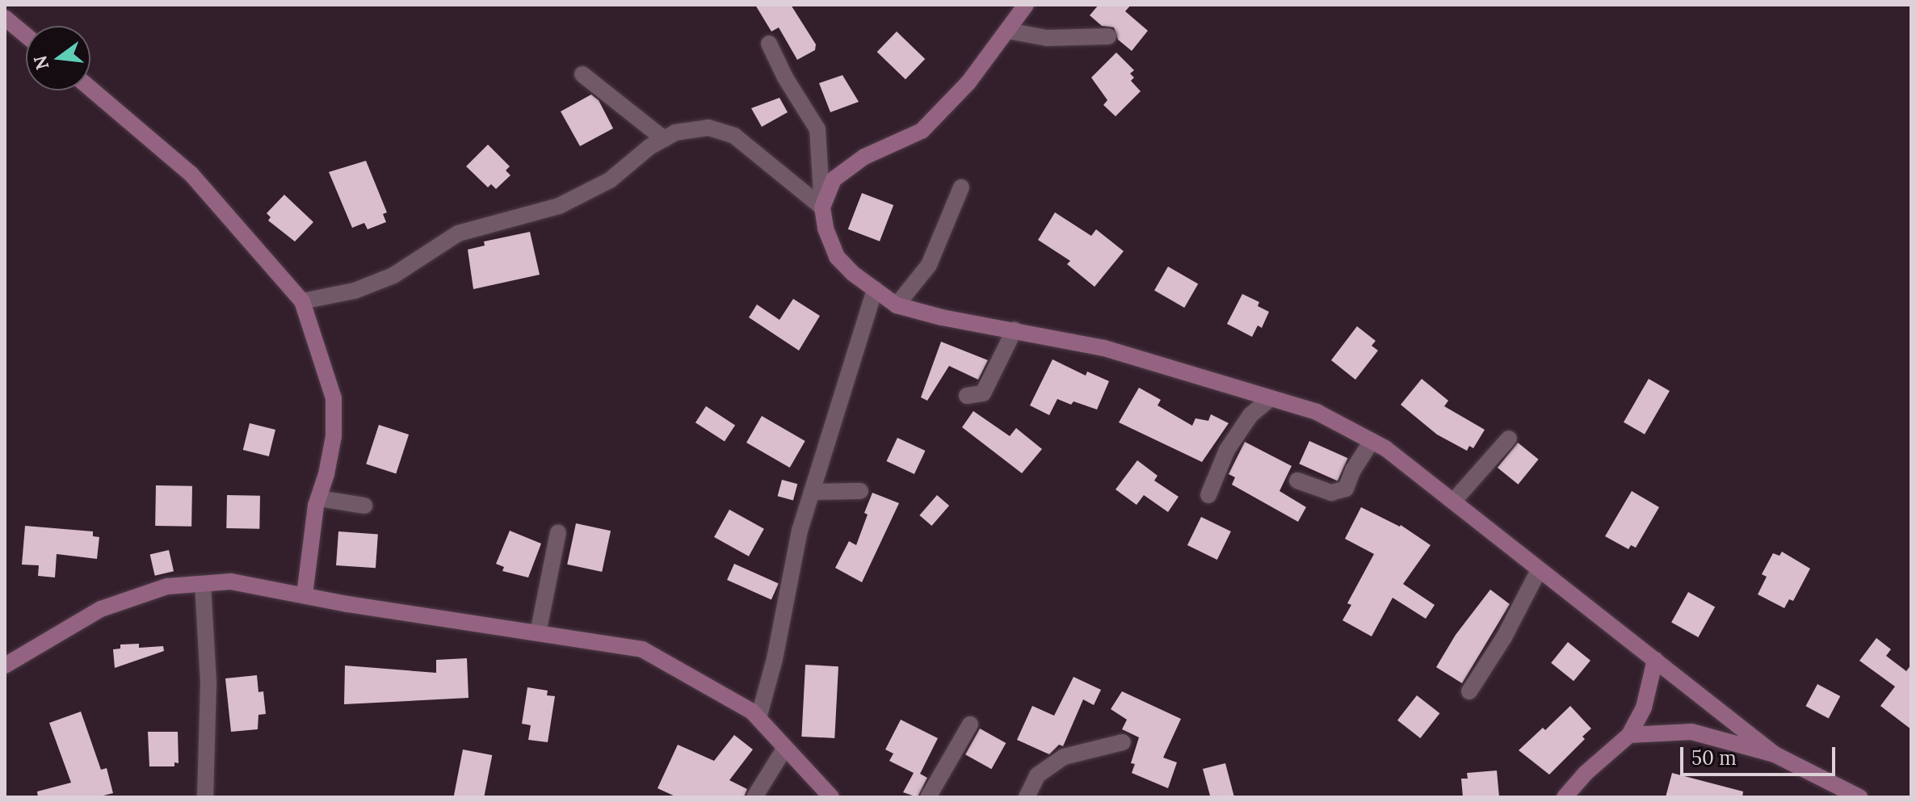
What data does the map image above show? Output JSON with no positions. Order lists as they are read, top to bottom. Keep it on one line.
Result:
{"scale_bar":"50 m","north":"left"}
